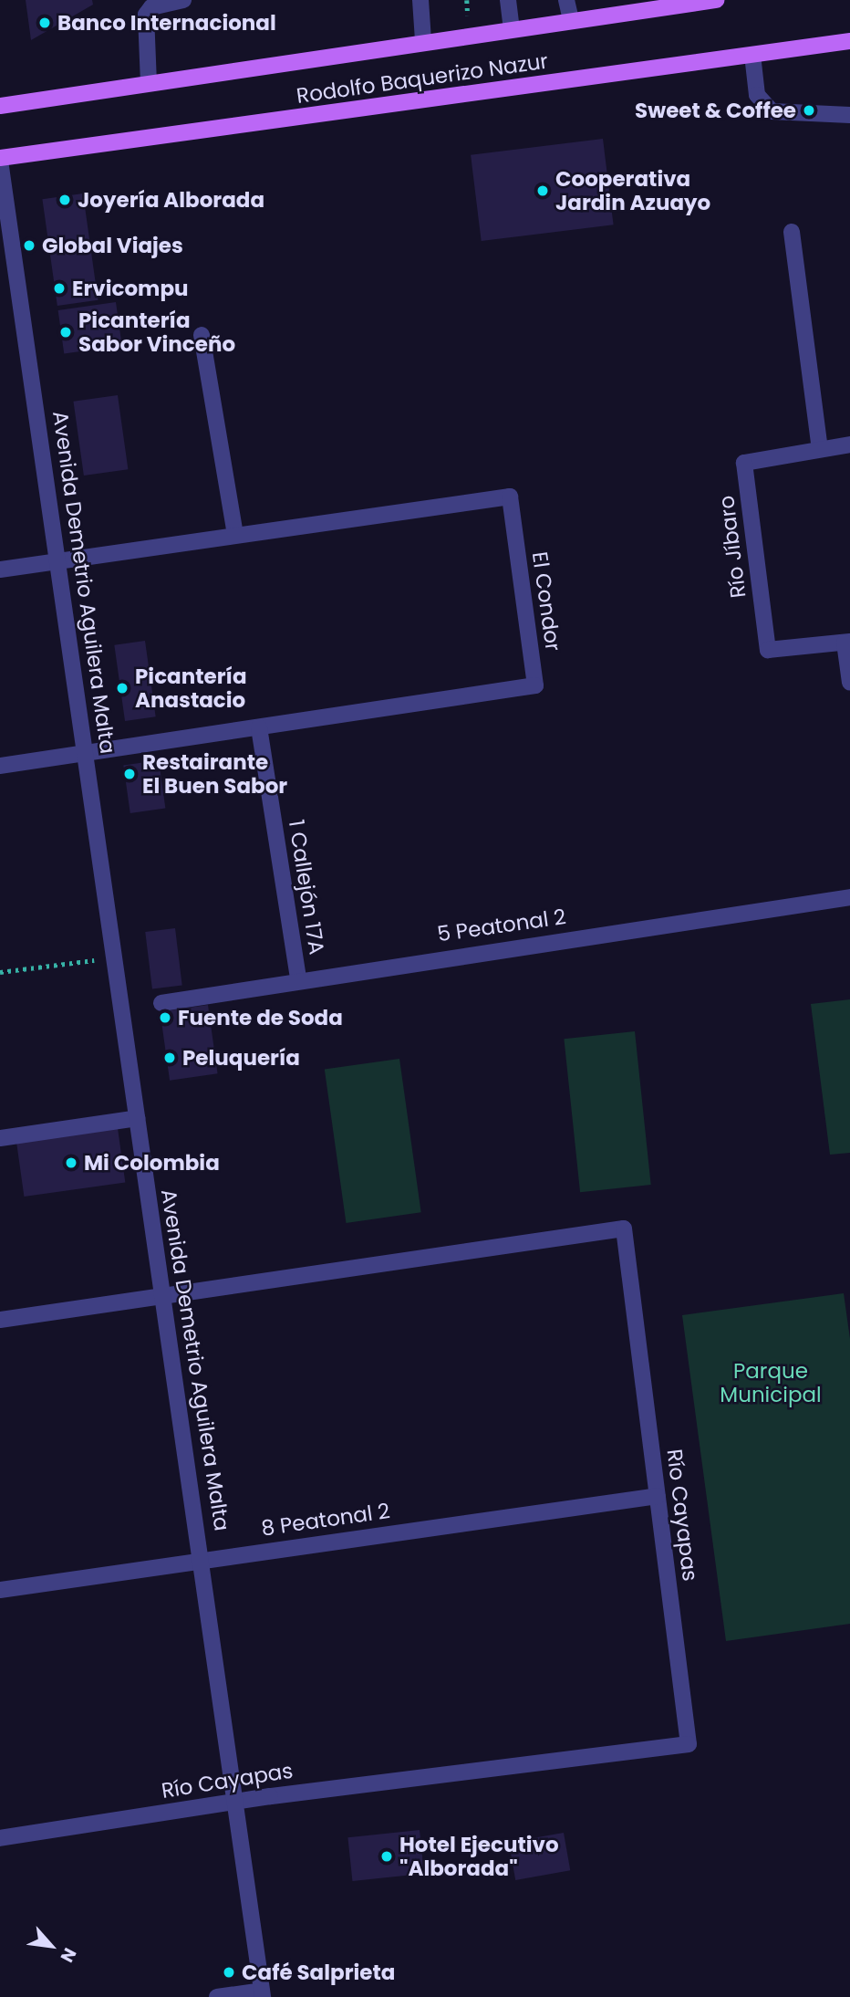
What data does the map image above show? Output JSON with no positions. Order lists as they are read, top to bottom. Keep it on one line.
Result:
{"streets":{"main road":["Rodolfo Baquerizo Nazur"],"street":["Río Jíbaro","Avenida Demetrio Aguilera Malta","El Condor","1 Callejón 17A","5 Peatonal 2","Río Cayapas","8 Peatonal 2"]},"crossings":[["Rodolfo Baquerizo Nazur","Avenida Demetrio Aguilera Malta"],["Avenida Demetrio Aguilera Malta","El Condor"],["Avenida Demetrio Aguilera Malta","Río Cayapas"],["Avenida Demetrio Aguilera Malta","8 Peatonal 2"],["El Condor","1 Callejón 17A"],["1 Callejón 17A","5 Peatonal 2"],["Río Cayapas","8 Peatonal 2"]],"parks":["Parque Municipal"],"places":["Banco Internacional","Sweet & Coffee","Cooperativa Jardin Azuayo","Joyería Alborada","Global Viajes","Ervicompu","Picantería Sabor Vinceño","Picantería Anastacio","Restairante El Buen Sabor","Fuente de Soda","Peluquería","Mi Colombia","Hotel Ejecutivo \"Alborada\"","Café Salprieta"],"north":"bottom right"}
